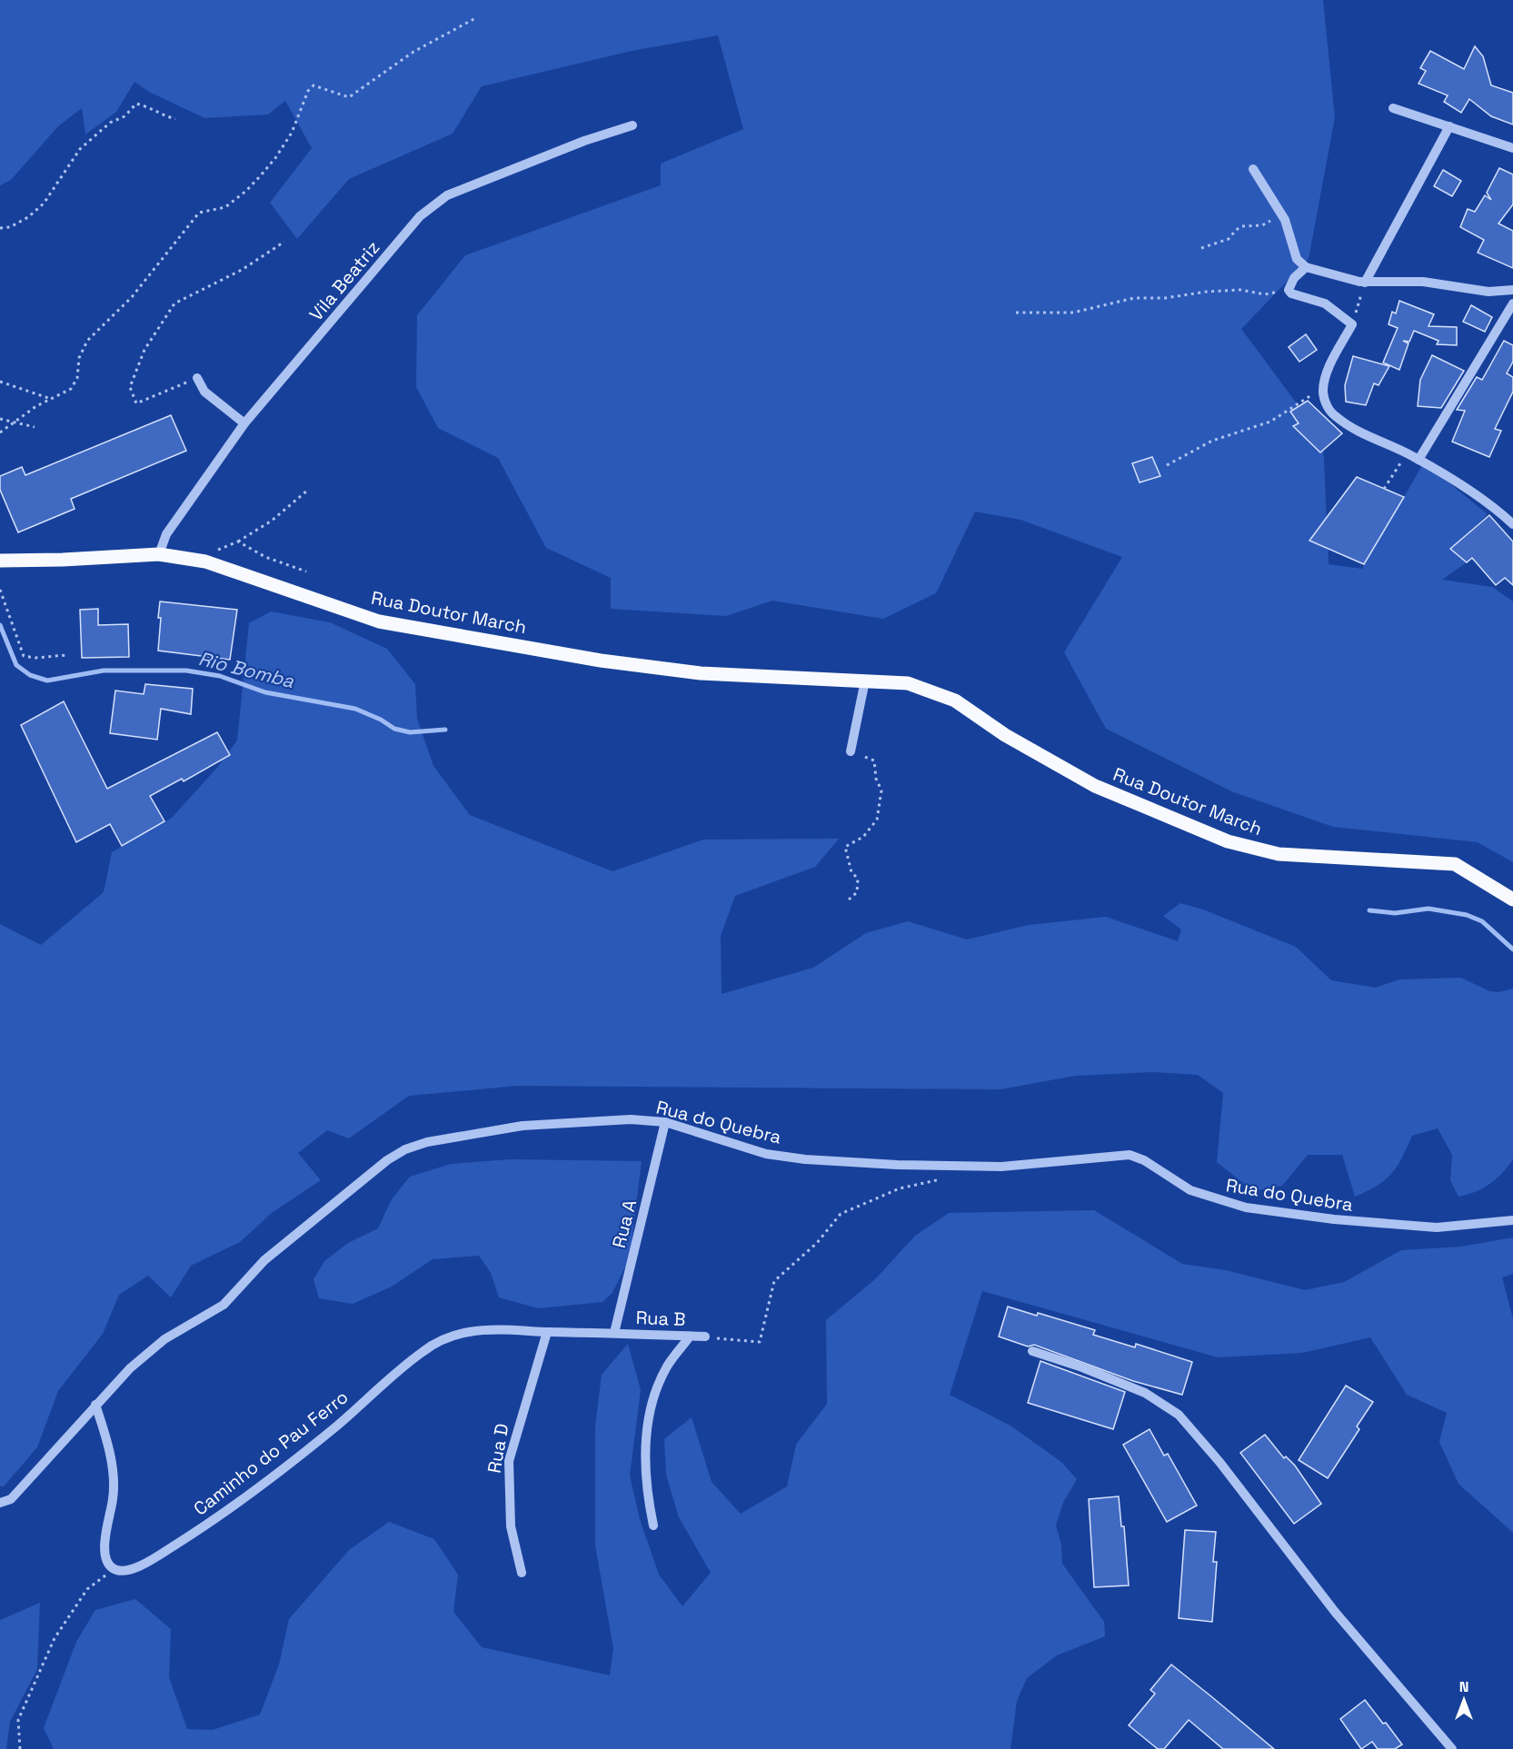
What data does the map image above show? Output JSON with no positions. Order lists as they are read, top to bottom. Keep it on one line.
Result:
{"streets":{"main road":["Rua Doutor March"],"street":["Vila Beatriz","Rua do Quebra","Rua A","Rua B","Rua D","Caminho do Pau Ferro"]},"crossings":[["Vila Beatriz","Rua Doutor March"],["Rua do Quebra","Rua A"],["Rua A","Rua B"],["Rua A","Caminho do Pau Ferro"],["Rua B","Caminho do Pau Ferro"],["Rua D","Caminho do Pau Ferro"]],"water":["Rio Bomba"],"north":"top"}
